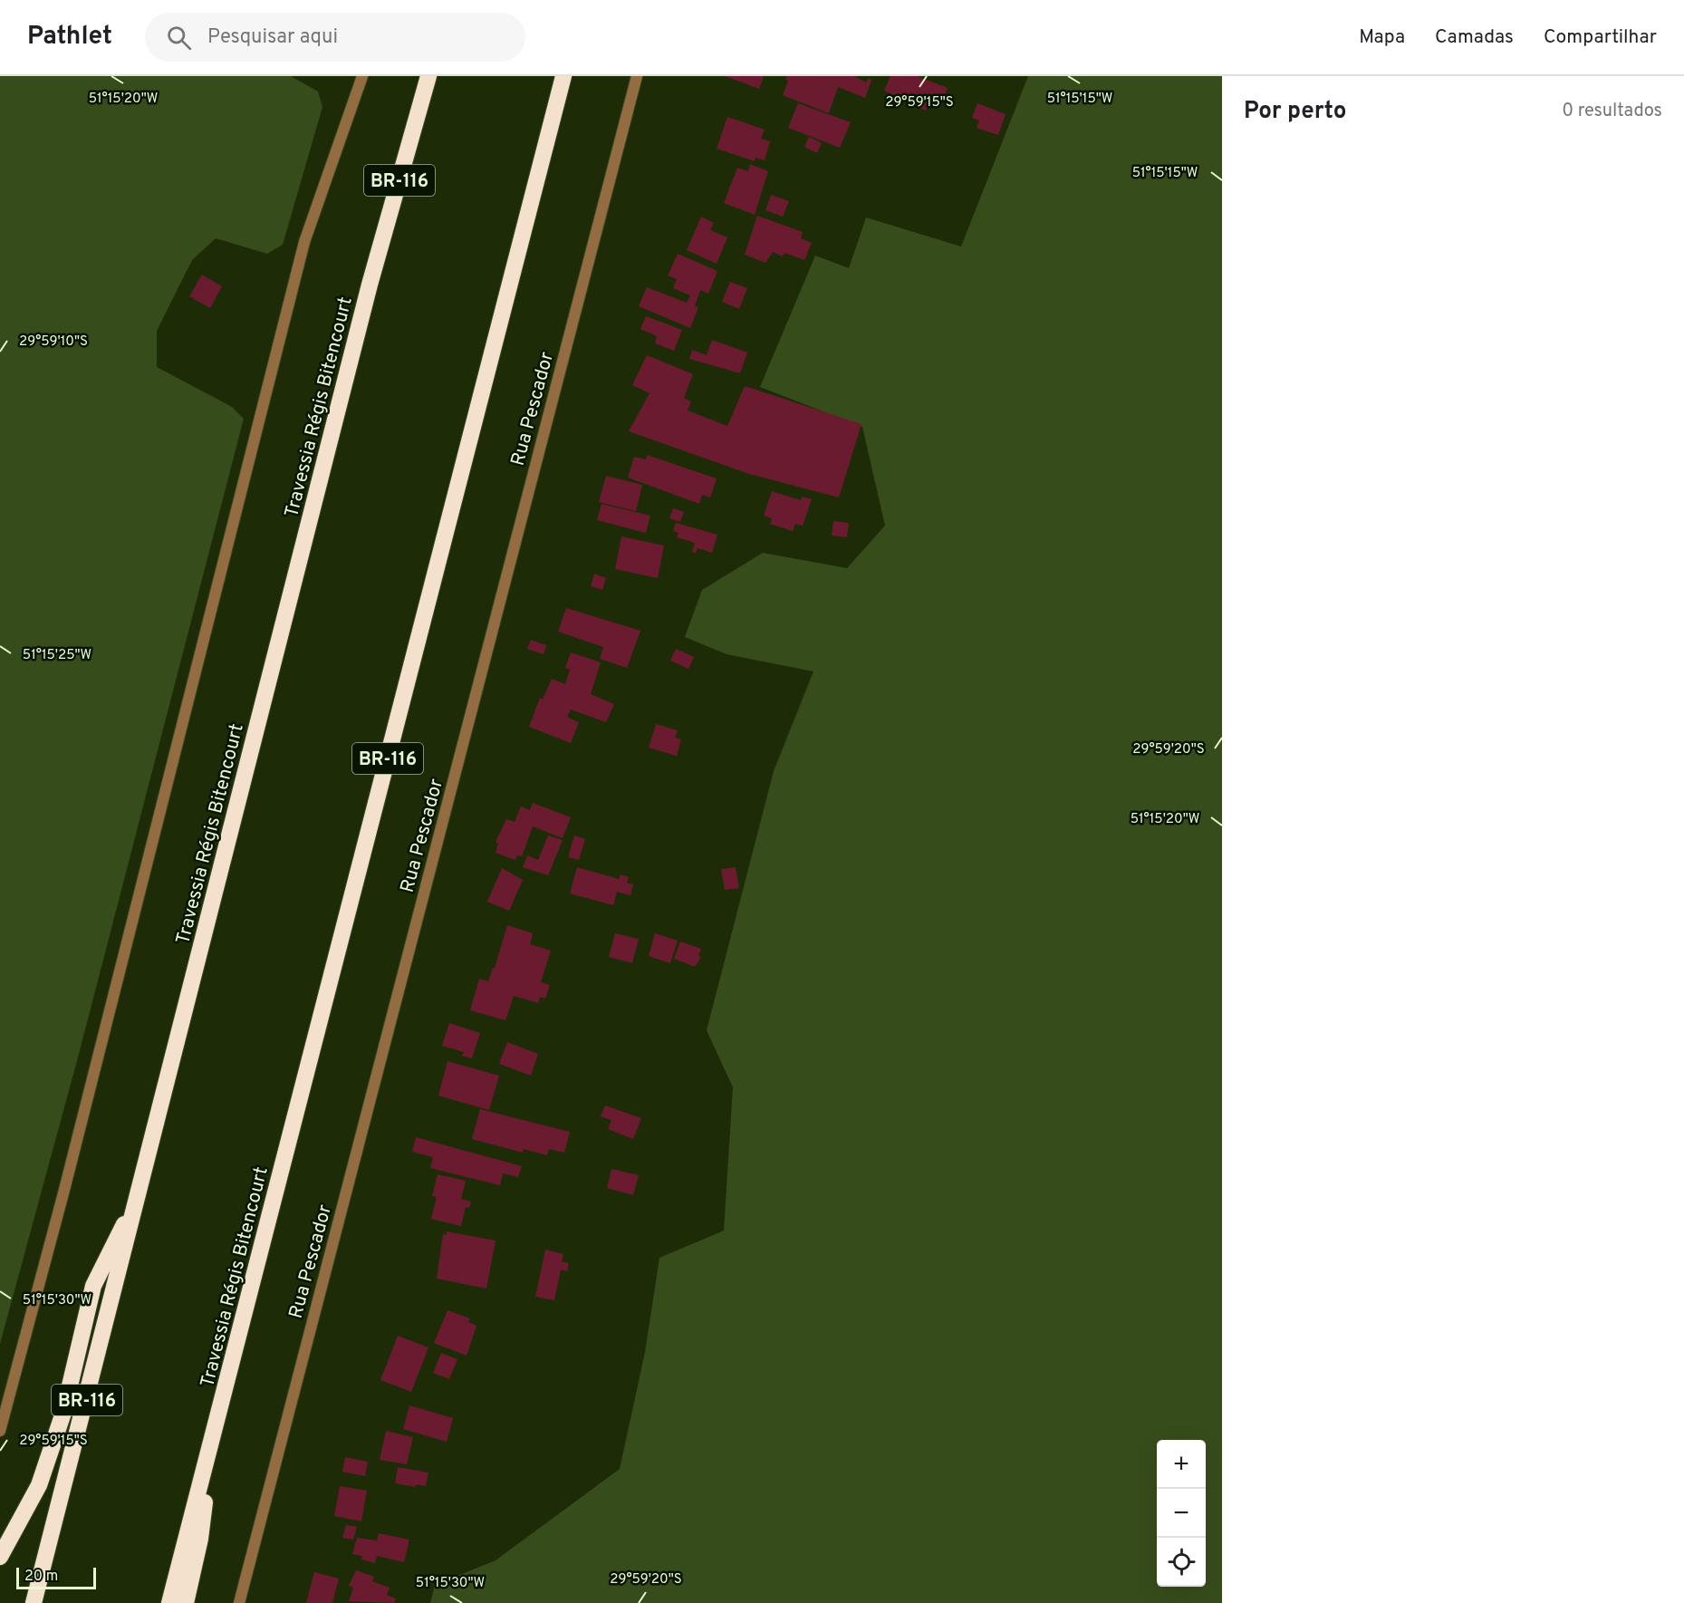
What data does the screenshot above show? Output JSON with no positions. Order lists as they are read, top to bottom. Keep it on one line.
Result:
{"streets":{"highway":["BR-116","Travessia Régis Bitencourt"],"street":["Rua Pescador"]},"scale_bar":"20 m","page":{"header":"Pathlet","search":"Pesquisar aqui","nav":["Mapa","Camadas","Compartilhar"],"heading":["Por perto","0 resultados"],"map_buttons":["+","−"],"scale":"20 m"},"coordinates":["51°15'20\"W","51°15'15\"W","29°59'15\"S","29°59'10\"S","51°15'25\"W","29°59'20\"S","51°15'30\"W"]}
